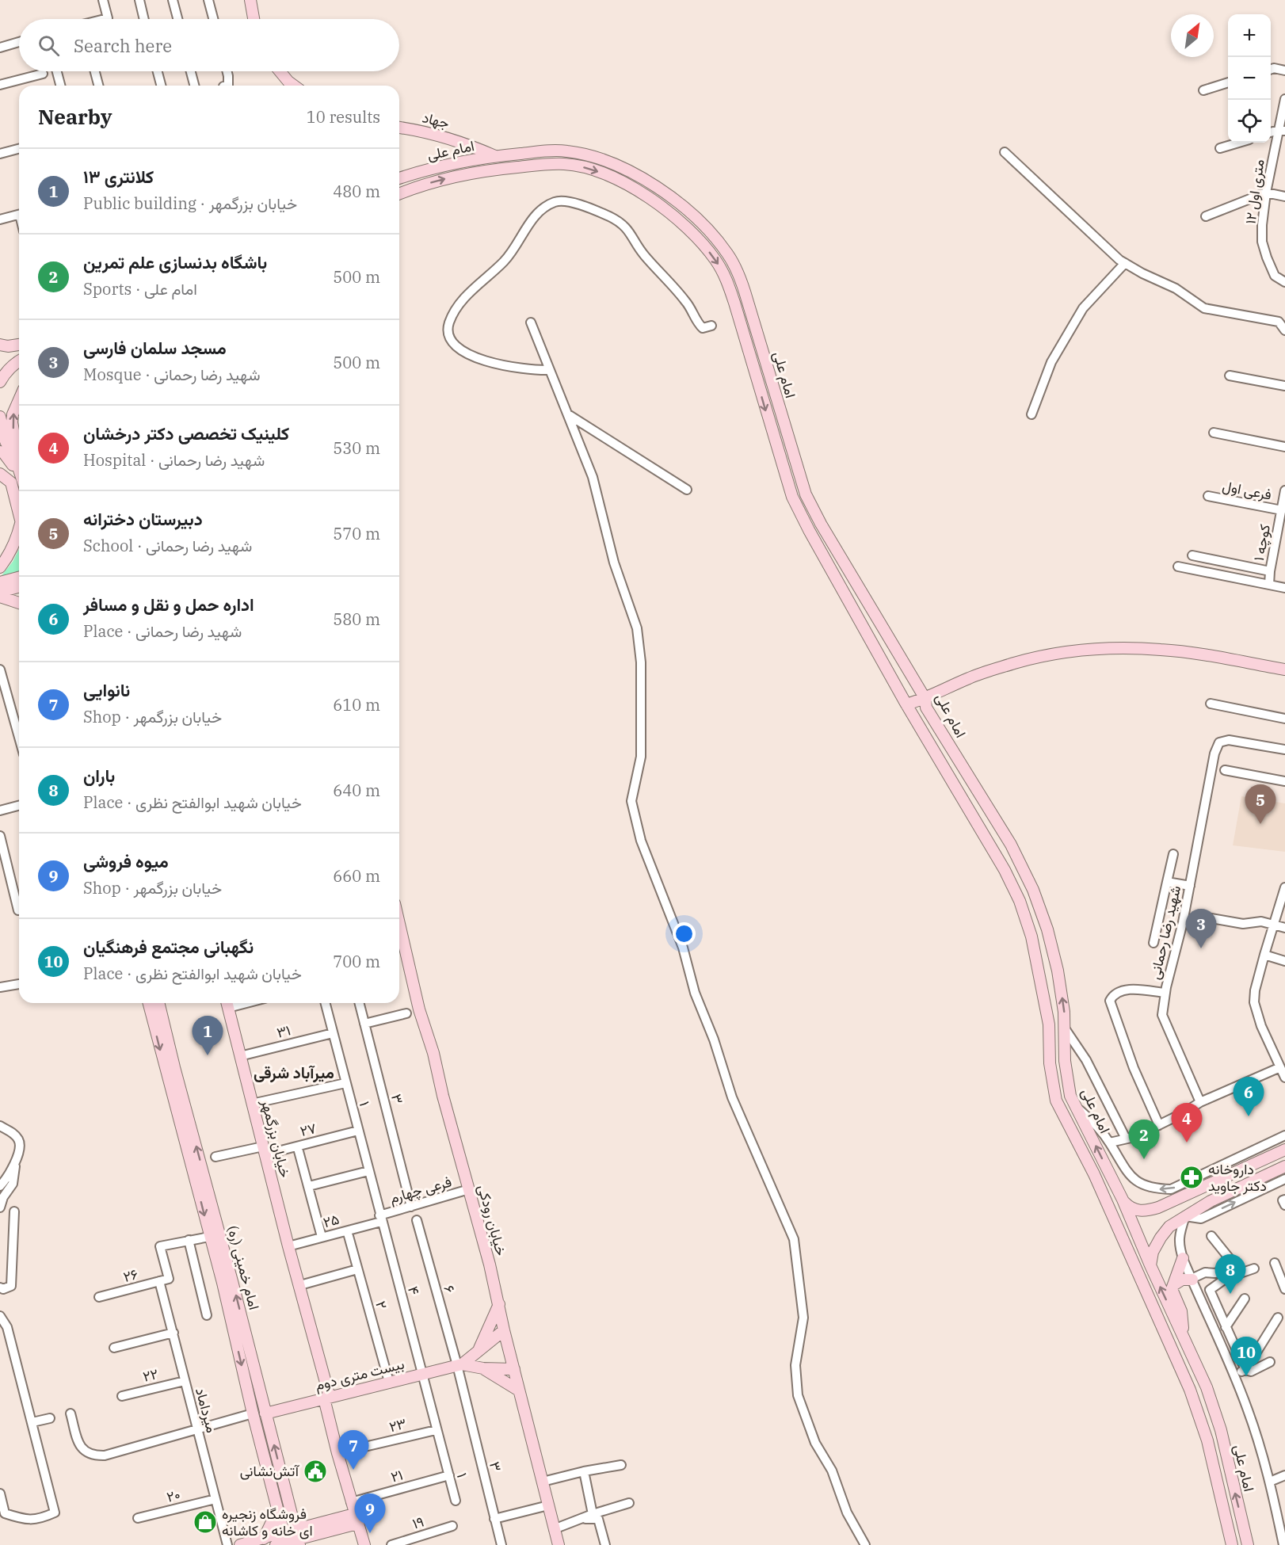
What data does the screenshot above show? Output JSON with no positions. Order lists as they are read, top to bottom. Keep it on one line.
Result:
{"streets":{"main road":["جهاد","امام علی","خیابان بزرگمهر","خیابان رودکی","امام خمینی (ره)","بیست متری دوم"],"street":["۱۲ متری اول","فرعی اول","کوچه ۱","شهید رضا رحمانی","۳۱","۳","۱","۲۷","فرعی چهارم","۲۵","۲۶","۶","۴","۲","۲۲","میرداماد","۲۳","۲۱","۲۰","۱۹"]},"crossings":[["جهاد","امام علی"],["فرعی اول","کوچه ۱"],["۳۱","۱"],["۳۱","خیابان بزرگمهر"],["۳","فرعی چهارم"],["۳","۶"],["۳","بیست متری دوم"],["۱","۲۷"],["۱","فرعی چهارم"],["۱","۲۵"],["۱","۴"],["۱","بیست متری دوم"],["۱","۲۳"],["۱","۲۱"],["۲۷","خیابان بزرگمهر"],["خیابان بزرگمهر","۲۵"],["خیابان بزرگمهر","بیست متری دوم"],["خیابان بزرگمهر","۲۳"],["فرعی چهارم","خیابان رودکی"],["فرعی چهارم","۲۵"],["فرعی چهارم","۴"],["خیابان رودکی","بیست متری دوم"],["۲۵","۴"],["امام خمینی (ره)","بیست متری دوم"],["۲۶","میرداماد"],["۶","بیست متری دوم"],["۴","بیست متری دوم"],["۲","بیست متری دوم"],["۲۲","میرداماد"],["میرداماد","۲۰"]],"districts":["میرآباد شرقی"],"places":{"pharmacy":["داروخانه دکتر جاوید"],"public building":["آتش‌نشانی"],"shop":["فروشگاه زنجیره ای خانه و کاشانه"]},"north":"top right","page":{"map_buttons":["+","−"],"search":"Search here","heading":["Nearby","10 results"],"list":[{"mark":"1","name":"کلانتری ۱۳","note":"Public building · خیابان بزرگمهر","value":"480 m"},{"mark":"2","name":"باشگاه بدنسازی علم تمرین","note":"Sports · امام علی","value":"500 m"},{"mark":"3","name":"مسجد سلمان فارسی","note":"Mosque · شهید رضا رحمانی","value":"500 m"},{"mark":"4","name":"کلینیک تخصصی دکتر درخشان","note":"Hospital · شهید رضا رحمانی","value":"530 m"},{"mark":"5","name":"دبیرستان دخترانه","note":"School · شهید رضا رحمانی","value":"570 m"},{"mark":"6","name":"اداره حمل و نقل و مسافر","note":"Place · شهید رضا رحمانی","value":"580 m"},{"mark":"7","name":"نانوایی","note":"Shop · خیابان بزرگمهر","value":"610 m"},{"mark":"8","name":"باران","note":"Place · خیابان شهید ابوالفتح نظری","value":"640 m"},{"mark":"9","name":"میوه فروشی","note":"Shop · خیابان بزرگمهر","value":"660 m"},{"mark":"10","name":"نگهبانی مجتمع فرهنگیان","note":"Place · خیابان شهید ابوالفتح نظری","value":"700 m"}],"pins":["5","3","1","6","4","2","8","10","7","9"]}}
